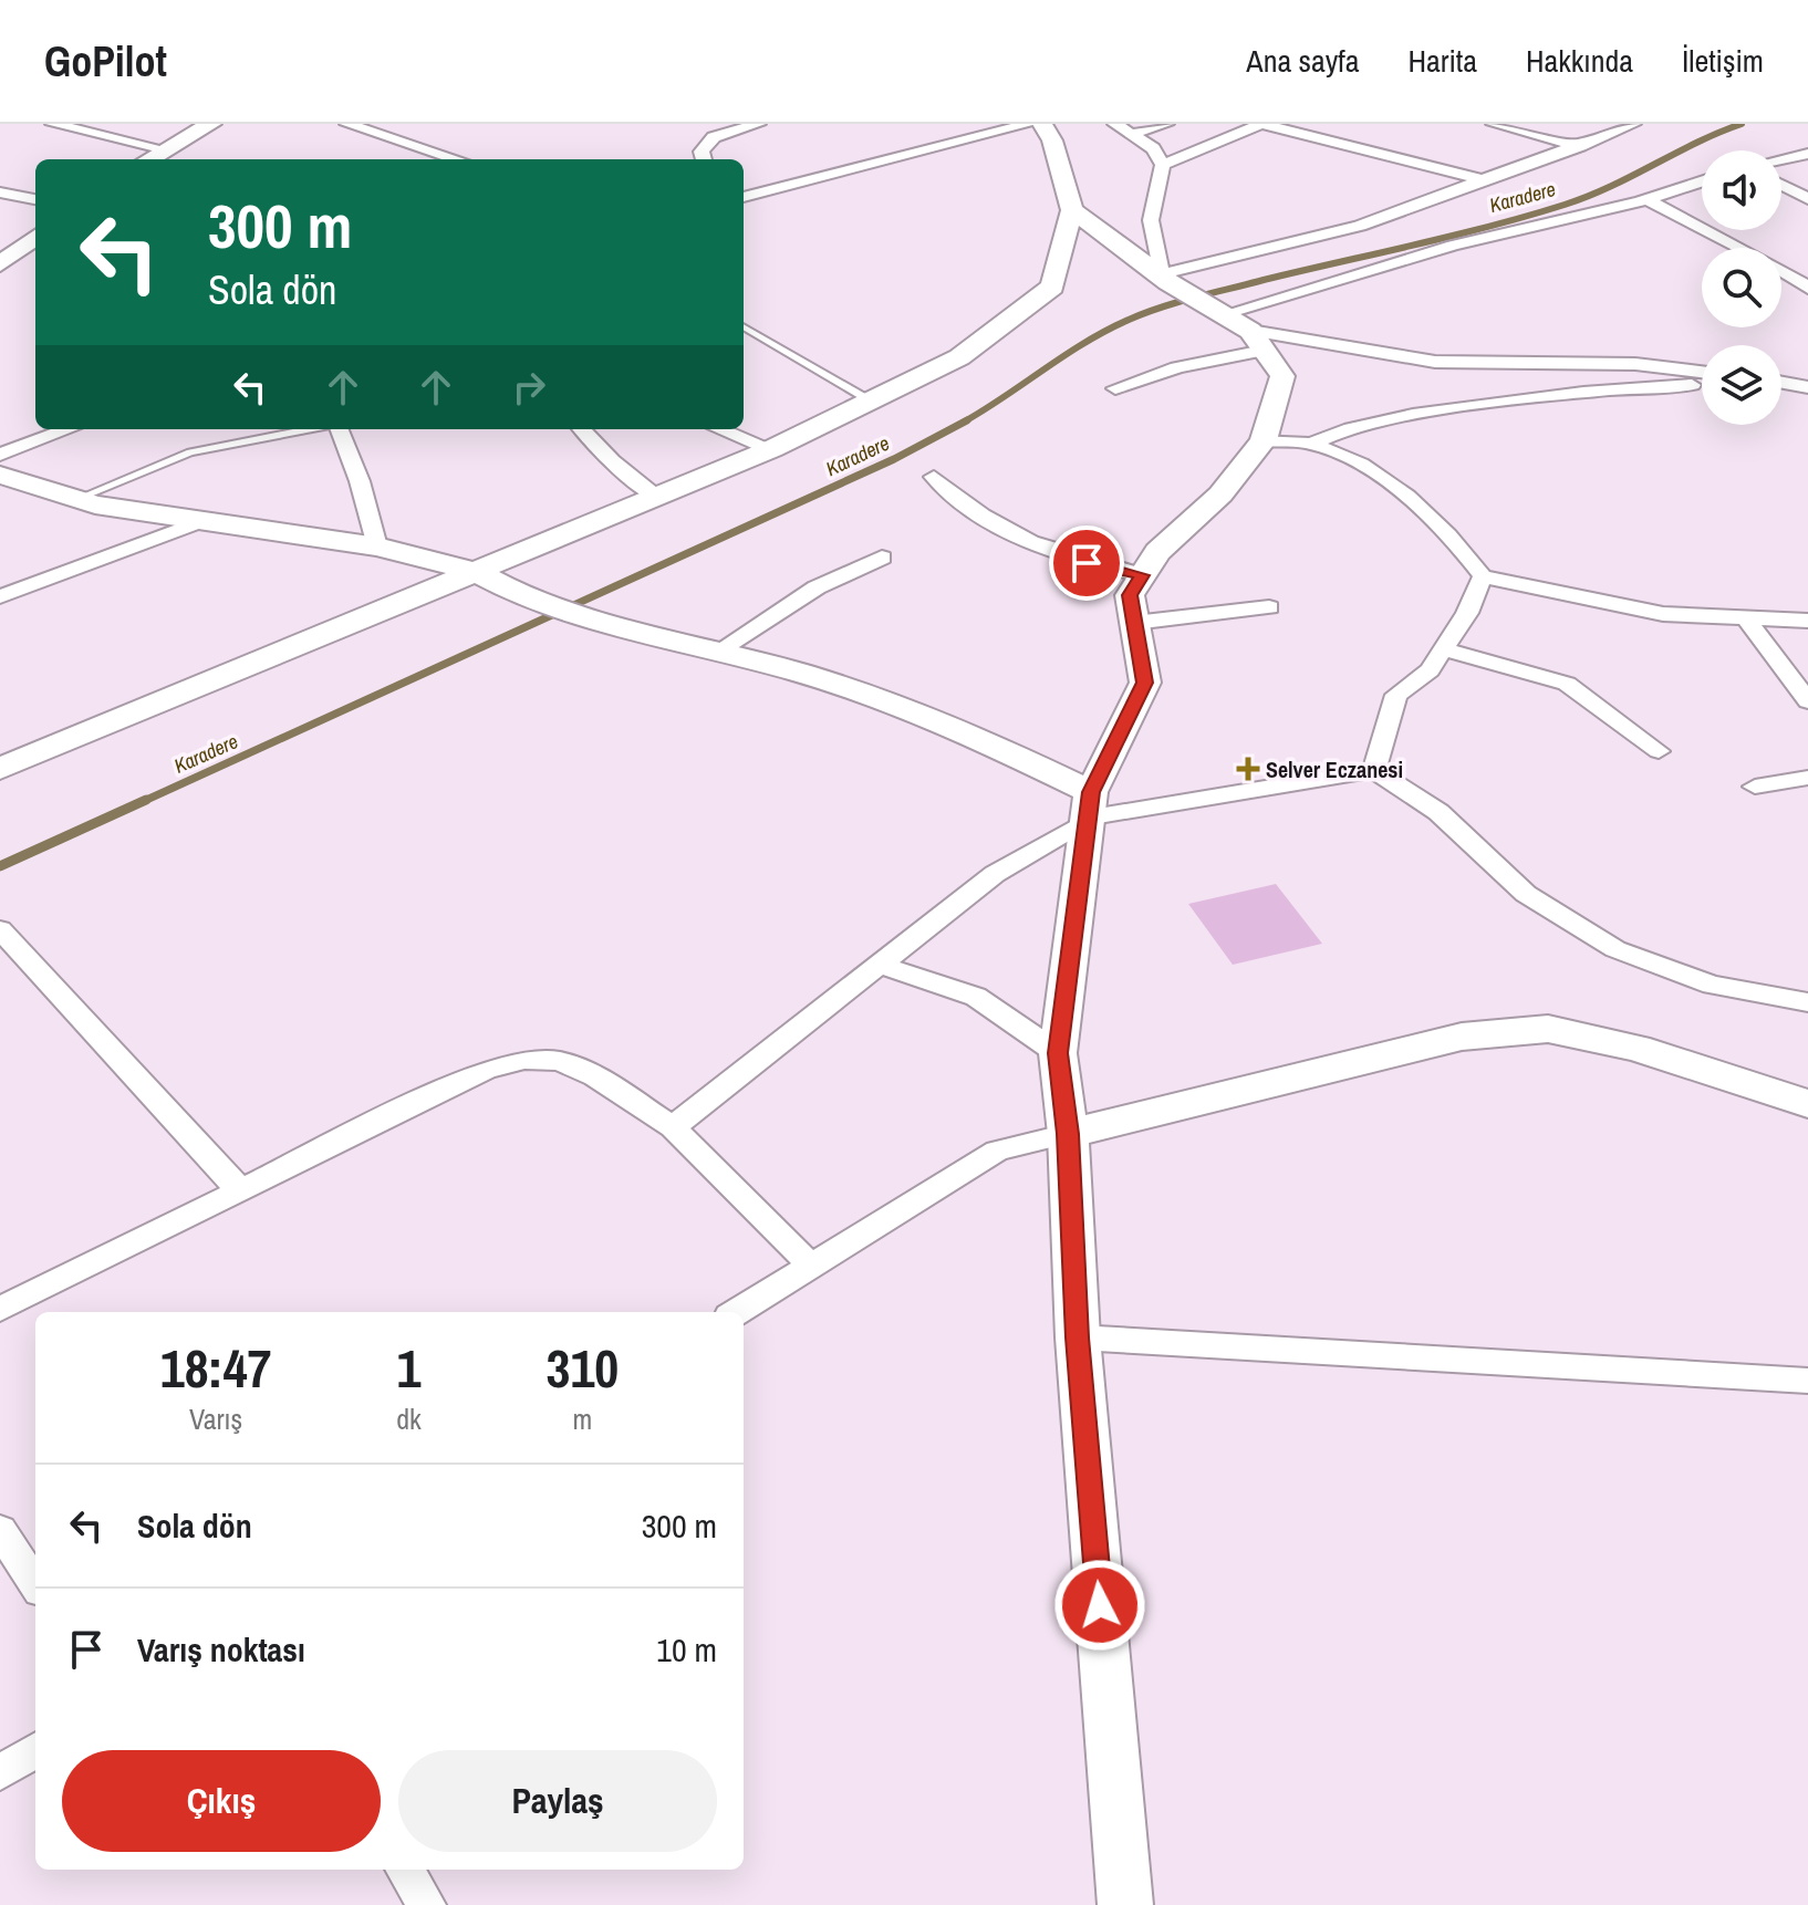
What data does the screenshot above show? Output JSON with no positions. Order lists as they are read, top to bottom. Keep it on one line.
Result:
{"water":["Karadere"],"places":{"health":["Selver Eczanesi"]},"page":{"header":"GoPilot","nav":["Ana sayfa","Harita","Hakkında","İletişim"],"turn":["300 m","Sola dön"],"eta":["18:47","Varış","1","dk","310","m"],"list":[{"name":"Sola dön","value":"300 m"},{"name":"Varış noktası","value":"10 m"}],"buttons":["Çıkış","Paylaş"]}}
